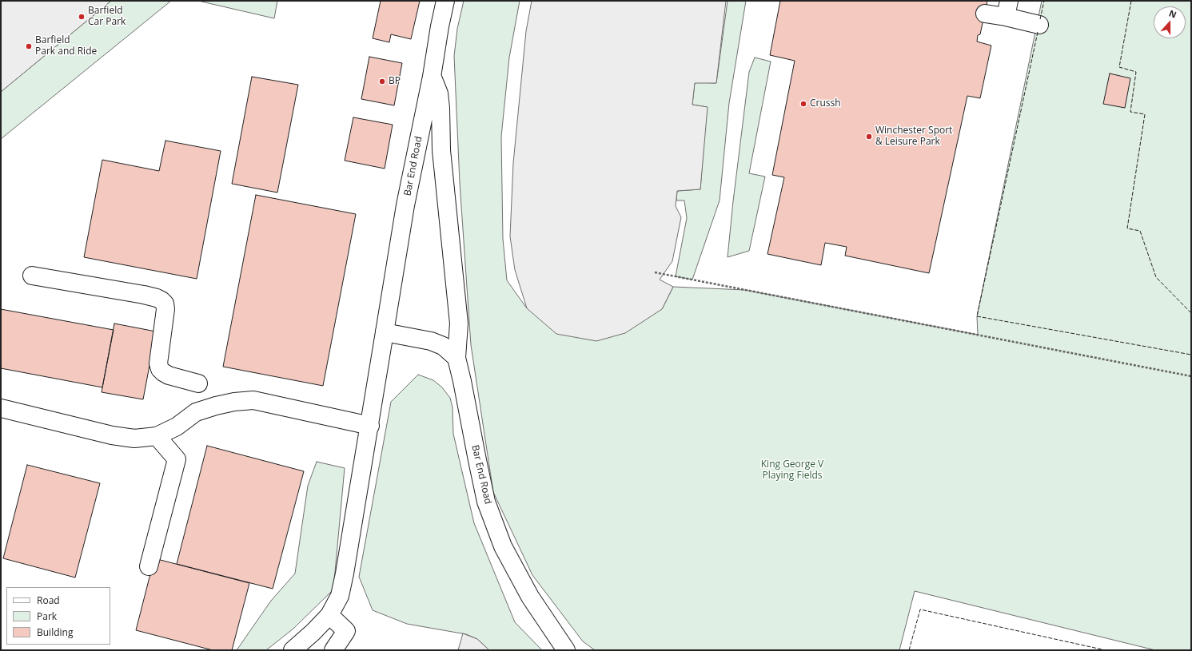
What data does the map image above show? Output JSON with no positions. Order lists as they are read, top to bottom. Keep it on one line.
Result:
{"streets":{"main road":["Bar End Road"]},"parks":["King George V Playing Fields"],"places":["Barfield Car Park","Barfield Park and Ride","BP","Crussh","Winchester Sport & Leisure Park"],"legend":["Road","Park","Building"],"north":"top"}
